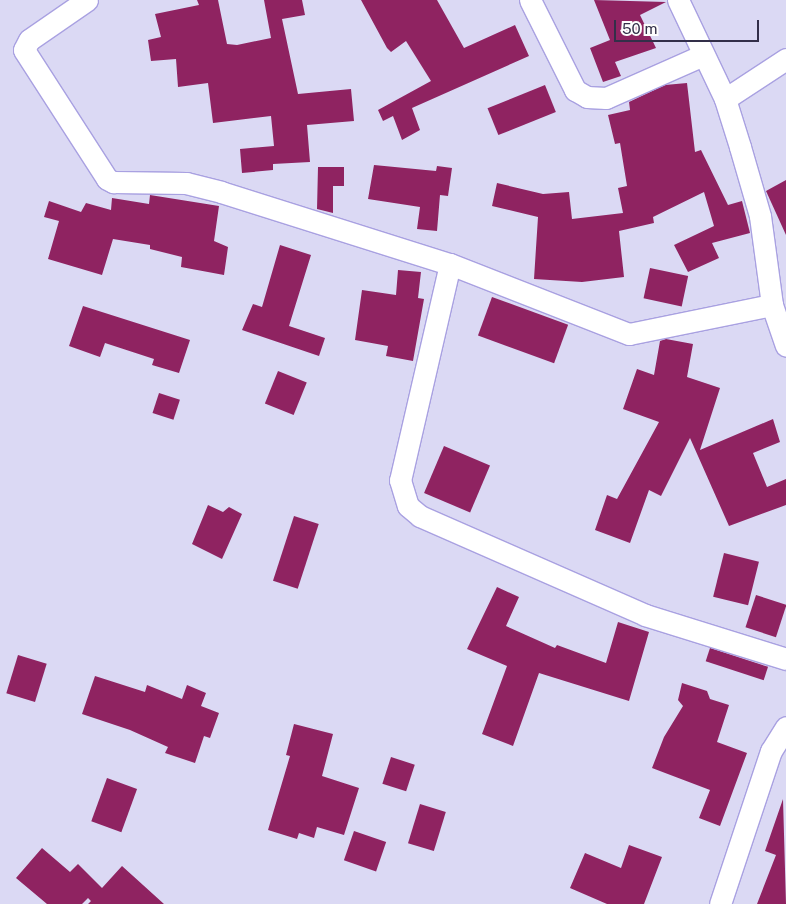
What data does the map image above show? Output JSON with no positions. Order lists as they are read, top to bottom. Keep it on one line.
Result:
{"scale_bar":"50 m"}
